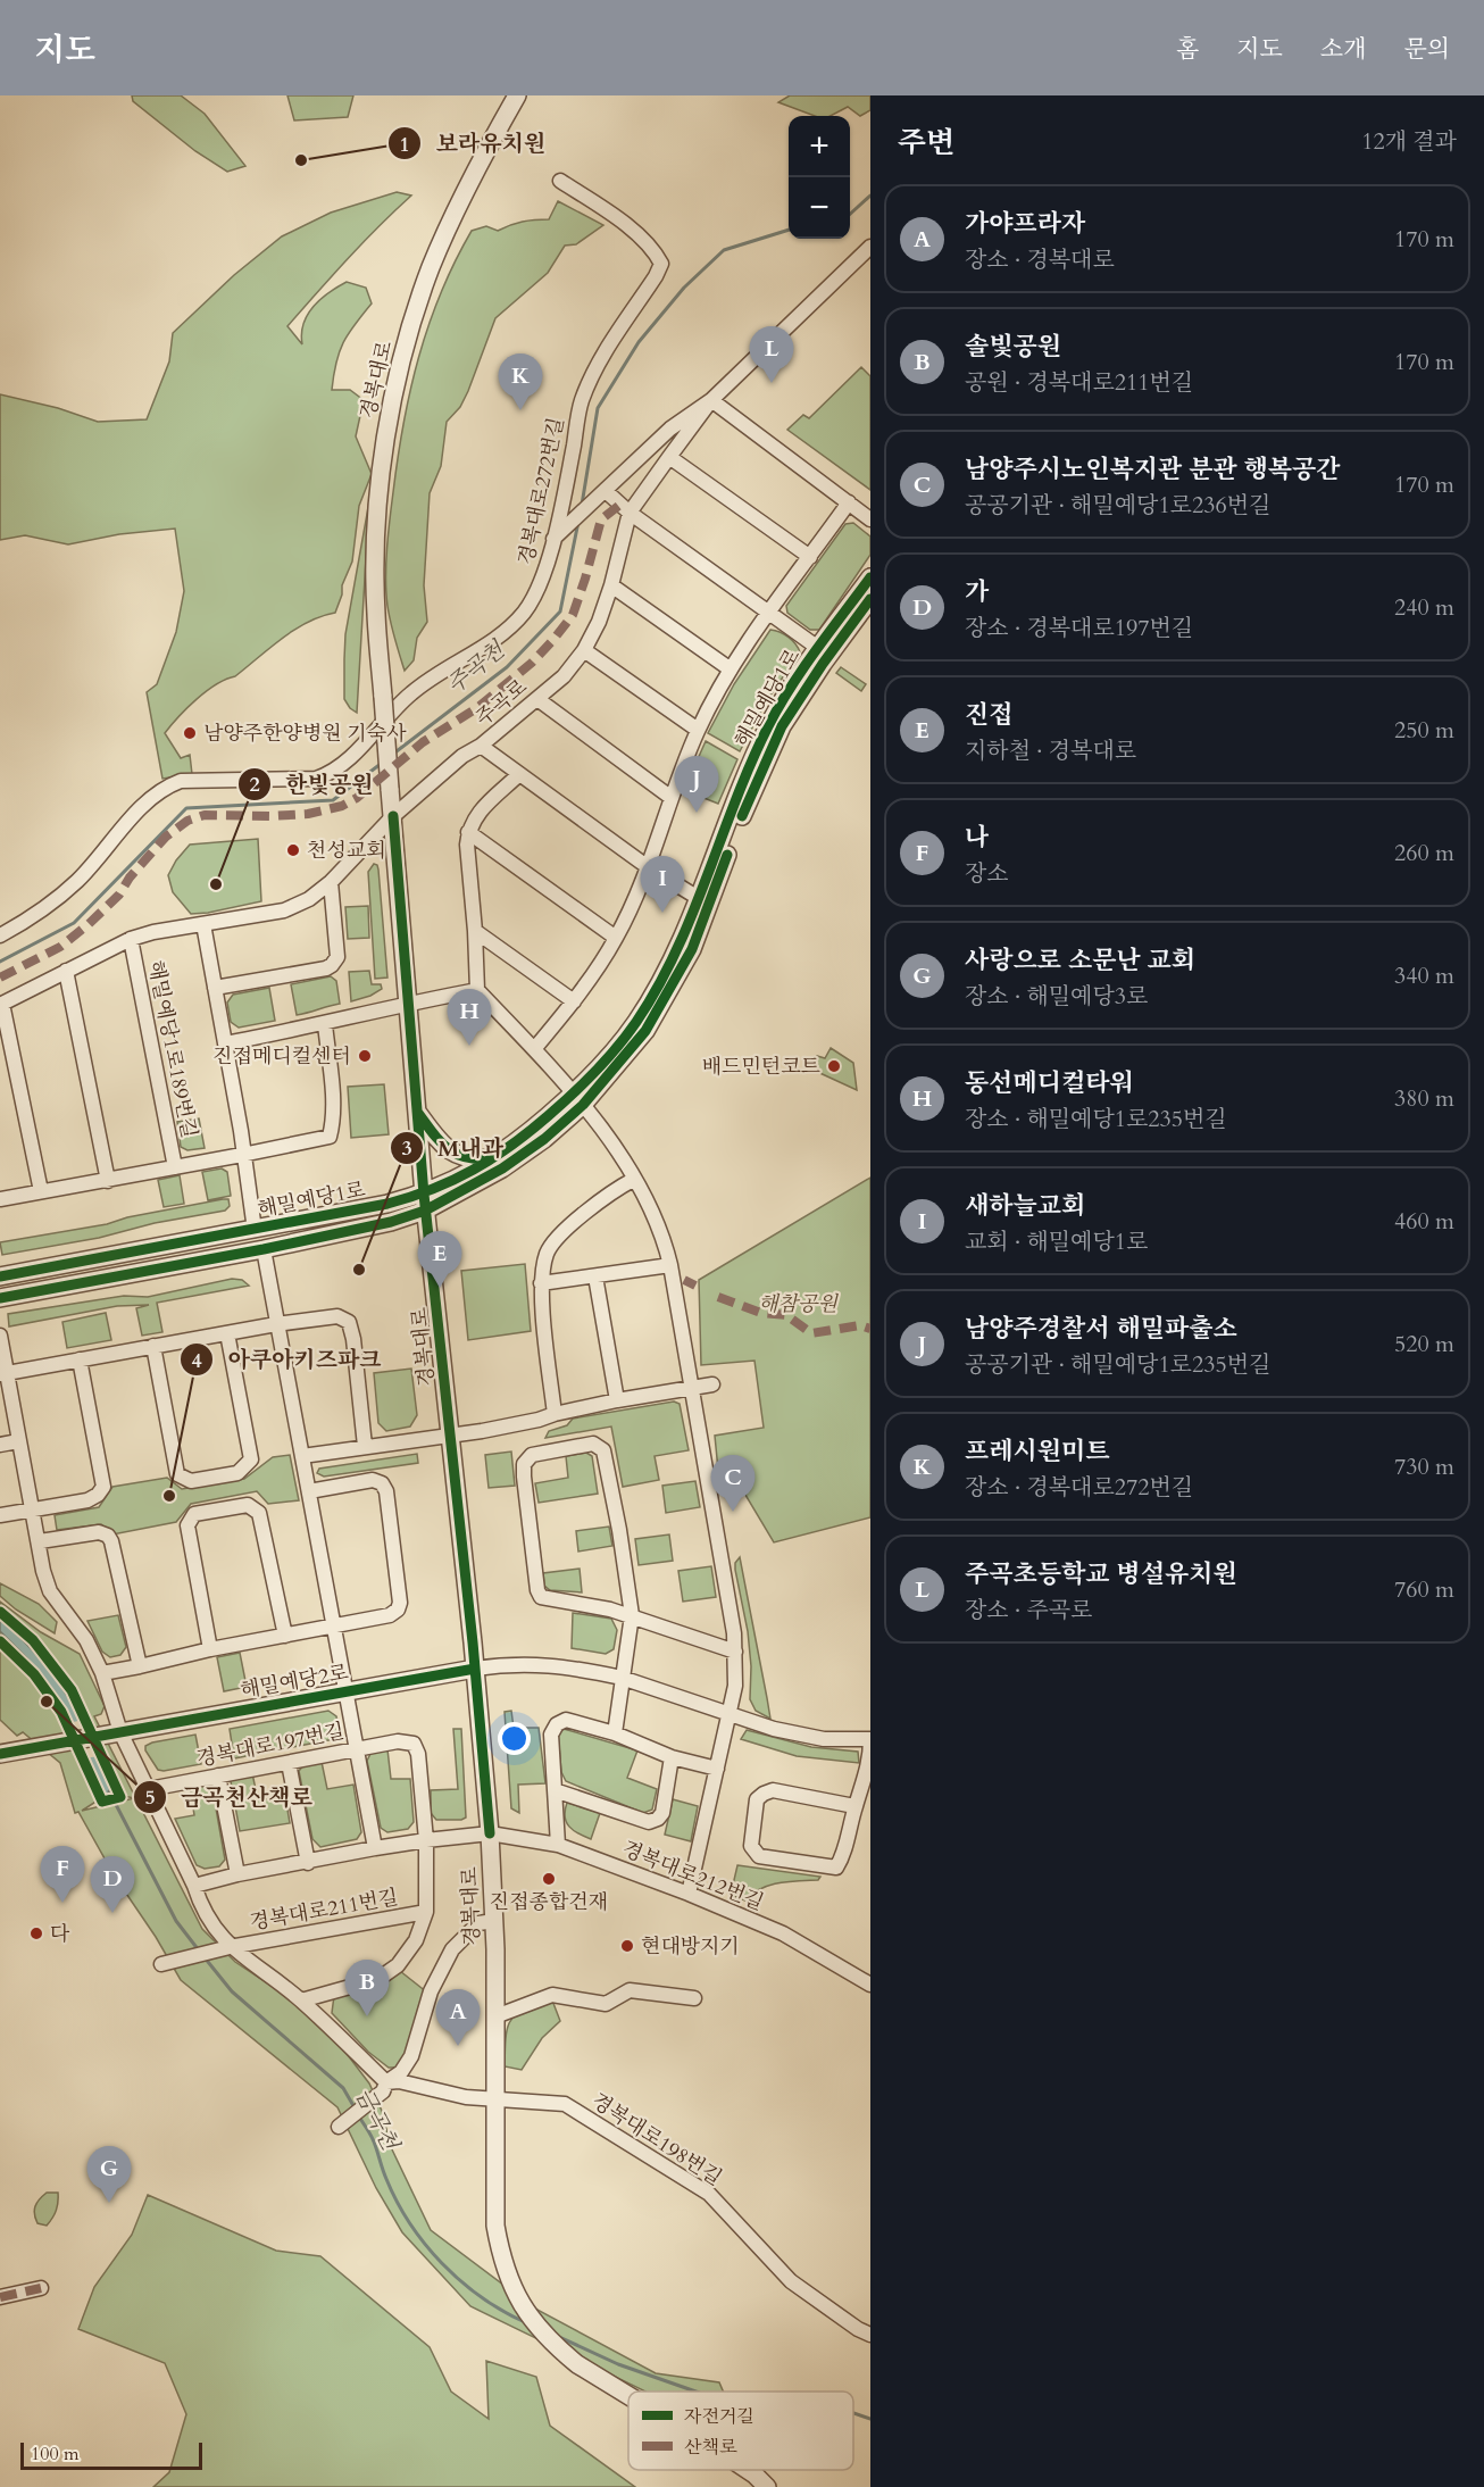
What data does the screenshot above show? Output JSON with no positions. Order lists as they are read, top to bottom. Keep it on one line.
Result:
{"streets":{"street":["경복대로","경복대로272번길","해밀예당1로","주곡로","해밀예당1로189번길","해밀예당2로","경복대로197번길","경복대로212번길","경복대로211번길","경복대로198번길"]},"crossings":[["경복대로","해밀예당1로"],["경복대로","주곡로"],["경복대로","해밀예당2로"],["경복대로","경복대로212번길"],["경복대로","경복대로198번길"],["주곡로","해밀예당1로189번길"],["경복대로197번길","경복대로211번길"]],"water":["주곡천","금곡천"],"parks":["해참공원"],"places":["보라유치원","남양주한양병원 기숙사","천성교회","한빛공원","진접메디컬센터","배드민턴코트","M내과","아쿠아키즈파크","금곡천산책로","진접종합건재","다","현대방지기"],"legend":["자전거길","산책로"],"scale_bar":"100 m","page":{"header":"지도","nav":["홈","지도","소개","문의"],"heading":["주변","12개 결과"],"map_buttons":["+","−"],"list":[{"mark":"A","name":"가야프라자","note":"장소 · 경복대로","value":"170 m"},{"mark":"B","name":"솔빛공원","note":"공원 · 경복대로211번길","value":"170 m"},{"mark":"C","name":"남양주시노인복지관 분관 행복공간","note":"공공기관 · 해밀예당1로236번길","value":"170 m"},{"mark":"D","name":"가","note":"장소 · 경복대로197번길","value":"240 m"},{"mark":"E","name":"진접","note":"지하철 · 경복대로","value":"250 m"},{"mark":"F","name":"나","note":"장소","value":"260 m"},{"mark":"G","name":"사랑으로 소문난 교회","note":"장소 · 해밀예당3로","value":"340 m"},{"mark":"H","name":"동선메디컬타워","note":"장소 · 해밀예당1로235번길","value":"380 m"},{"mark":"I","name":"새하늘교회","note":"교회 · 해밀예당1로","value":"460 m"},{"mark":"J","name":"남양주경찰서 해밀파출소","note":"공공기관 · 해밀예당1로235번길","value":"520 m"},{"mark":"K","name":"프레시원미트","note":"장소 · 경복대로272번길","value":"730 m"},{"mark":"L","name":"주곡초등학교 병설유치원","note":"장소 · 주곡로","value":"760 m"}],"pins":["L","K","J","I","H","E","C","F","D","B","A","G"],"scale":"100 m"}}
